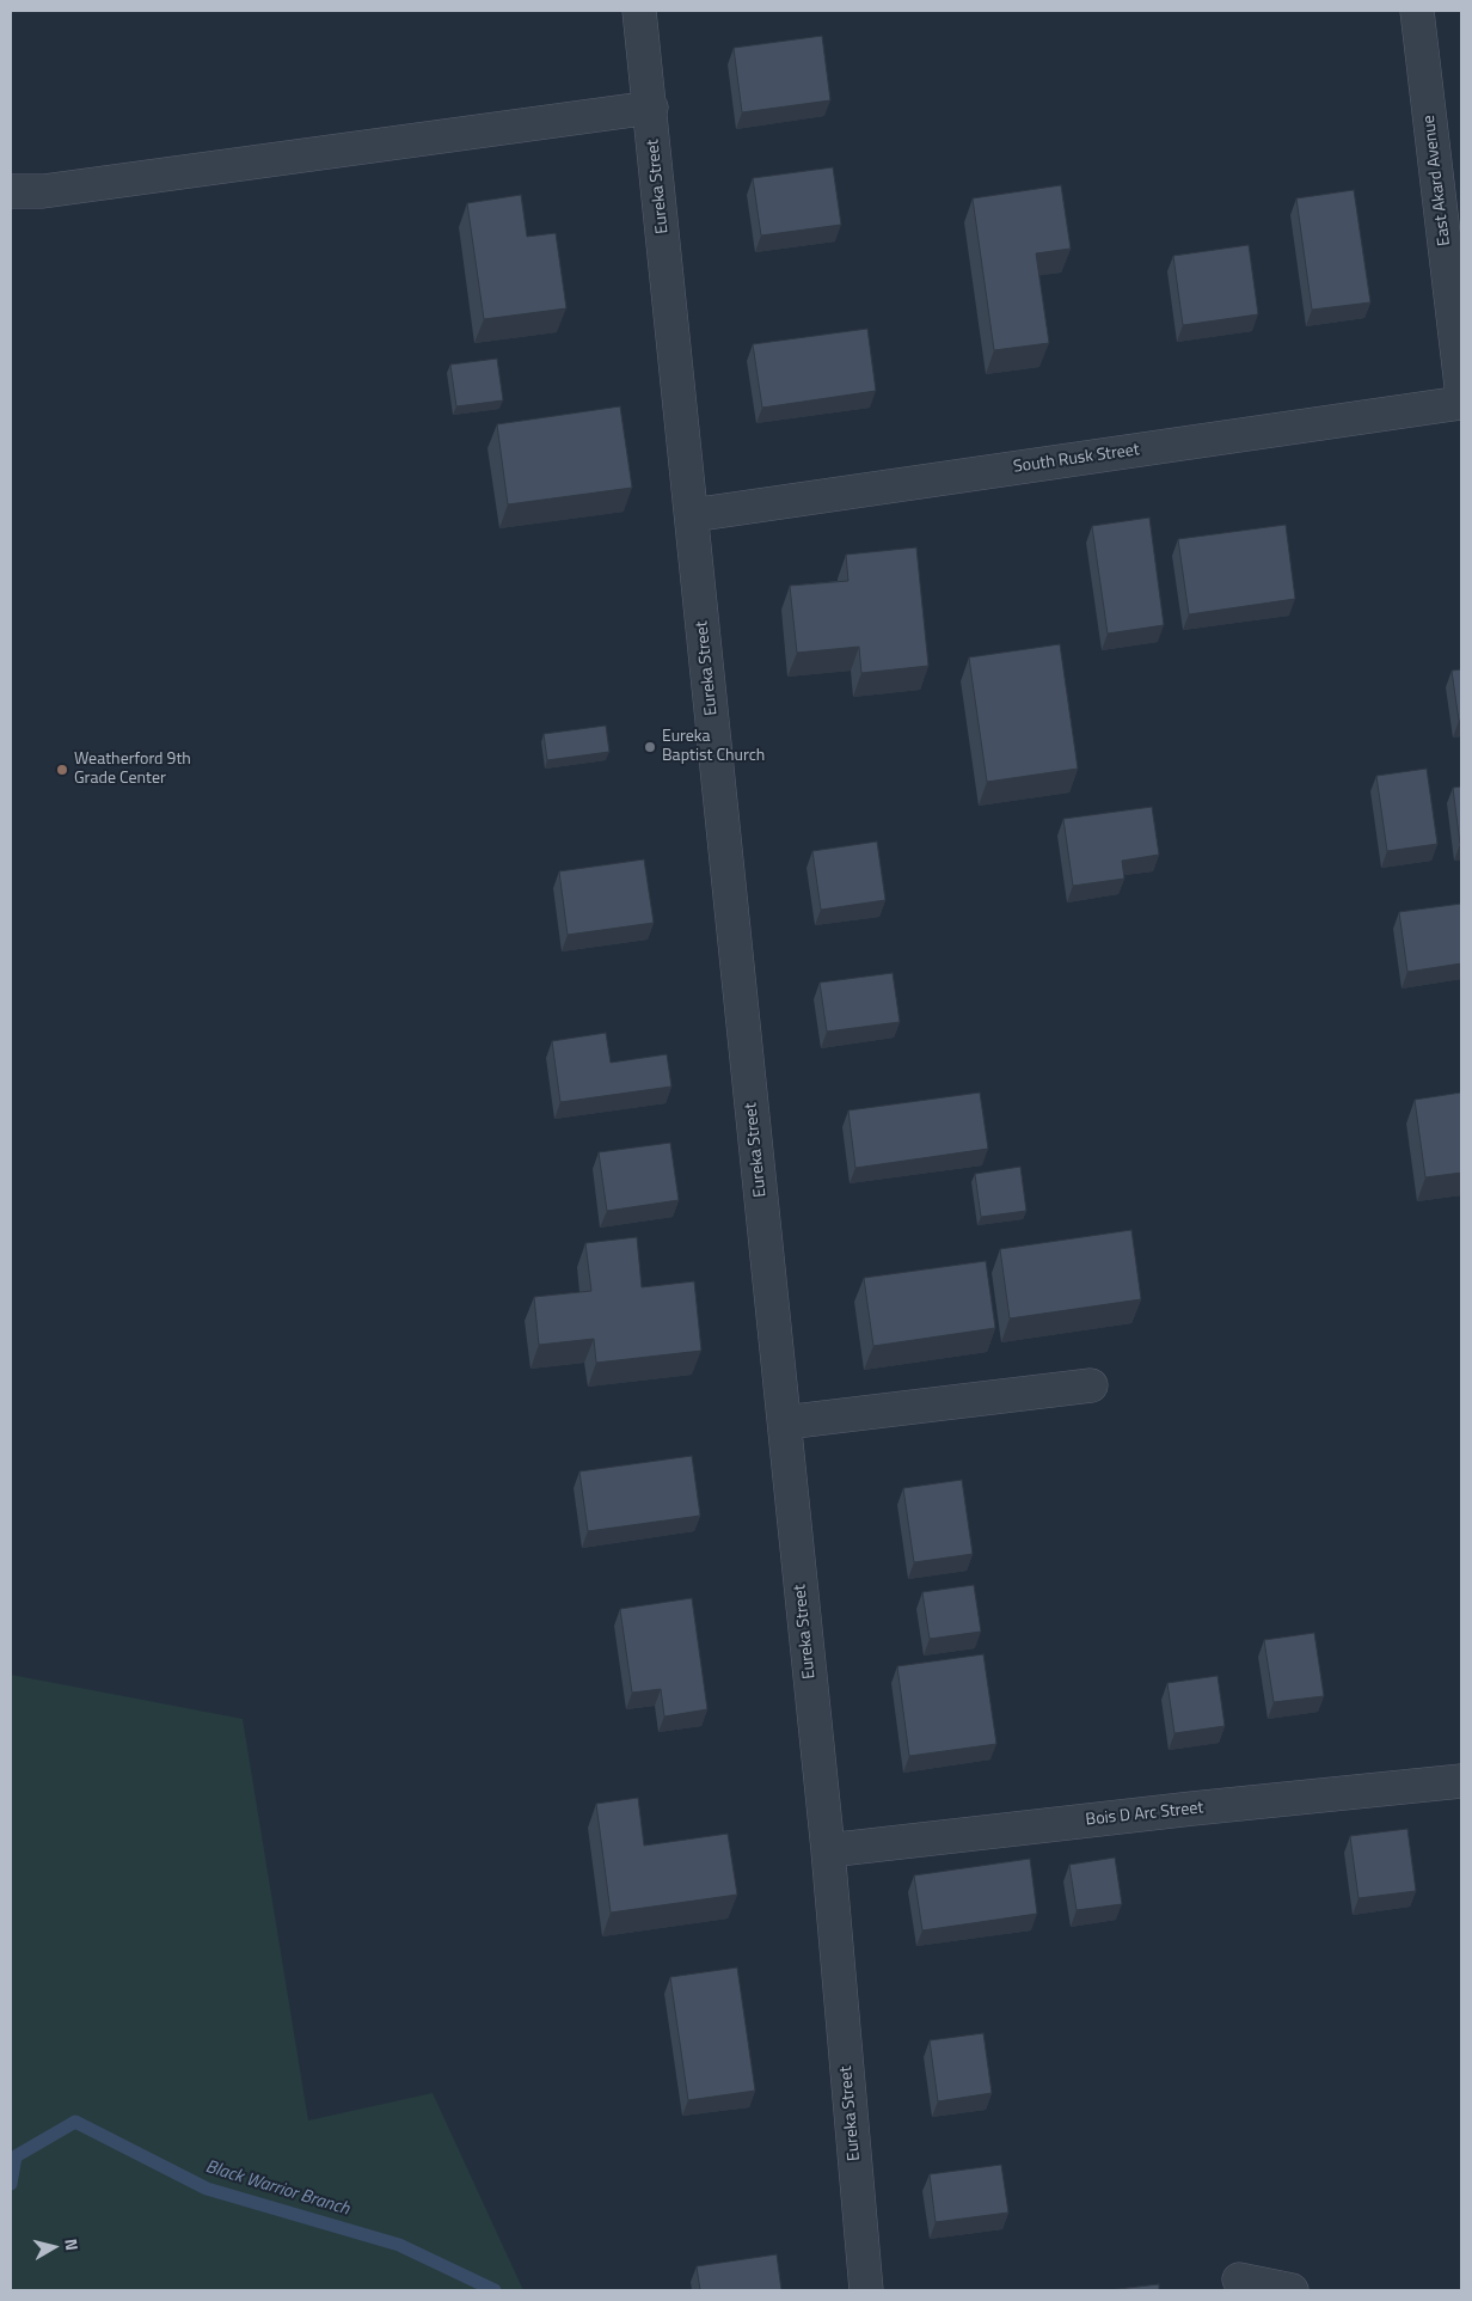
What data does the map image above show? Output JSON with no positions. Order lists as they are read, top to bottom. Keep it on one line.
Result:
{"streets":{"street":["East Akard Avenue","Eureka Street","South Rusk Street","Bois D Arc Street"]},"crossings":[["Eureka Street","South Rusk Street"],["Eureka Street","Bois D Arc Street"]],"water":["Black Warrior Branch"],"places":["Eureka Baptist Church","Weatherford 9th Grade Center"],"north":"right"}
